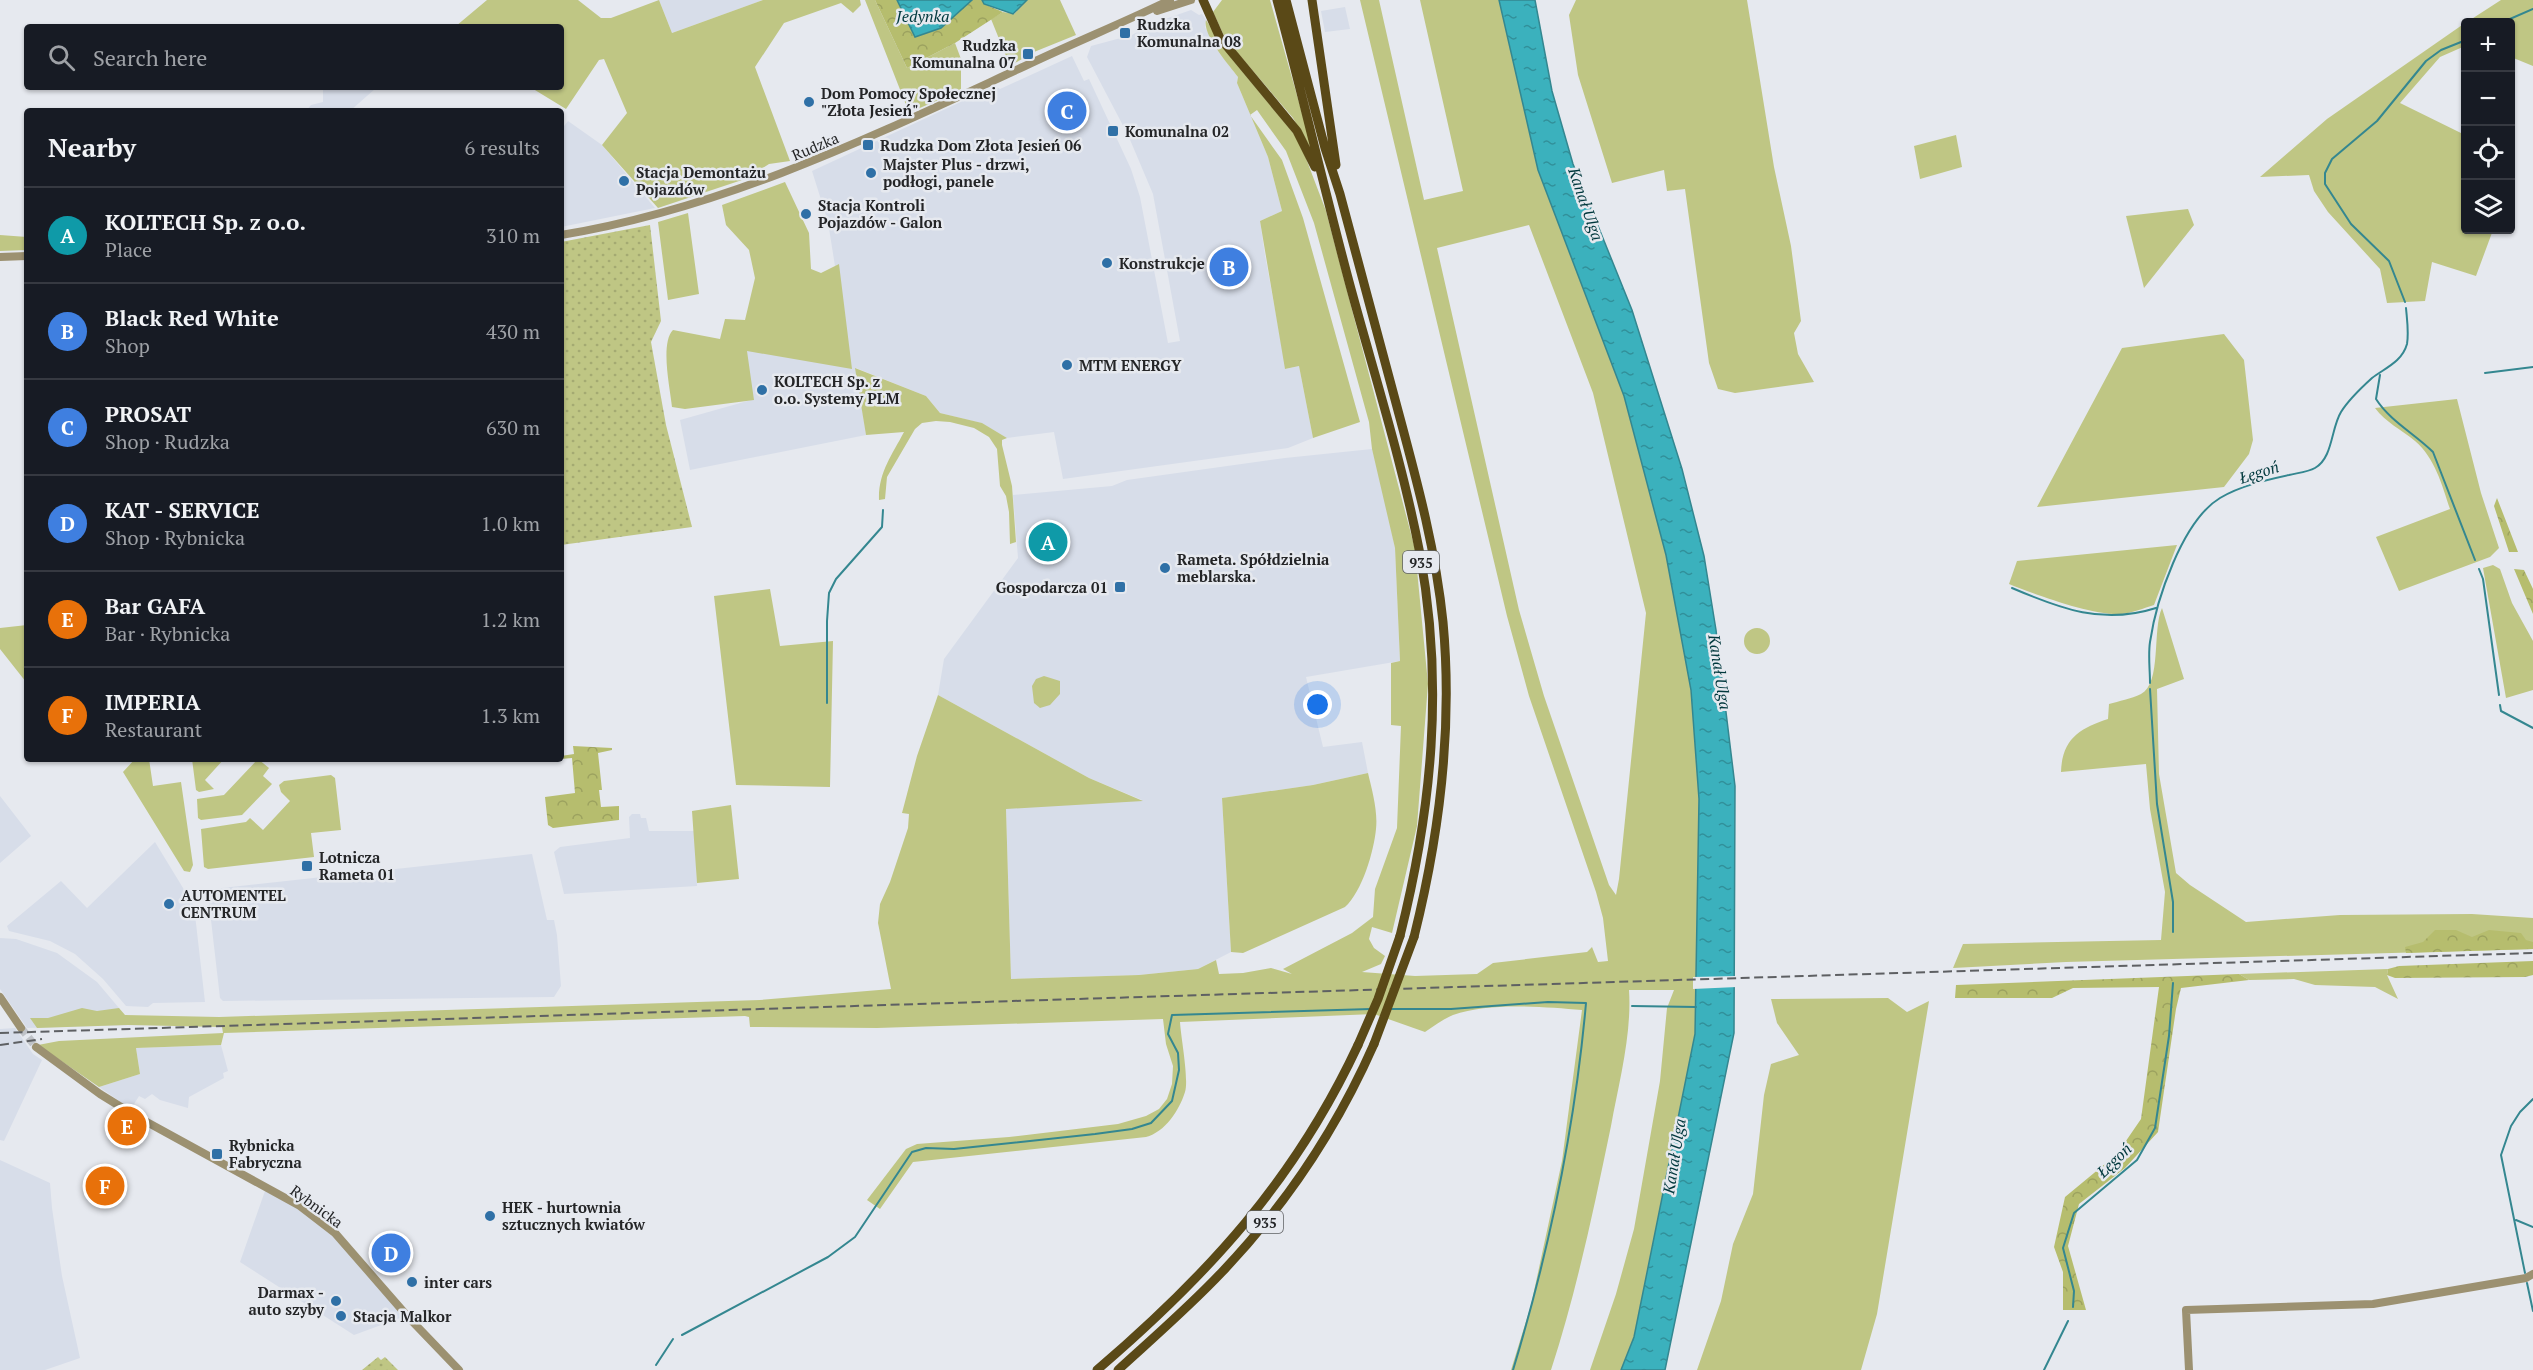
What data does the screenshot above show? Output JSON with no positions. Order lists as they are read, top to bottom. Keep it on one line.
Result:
{"streets":{"main road":["935"],"street":["Rudzka","Rybnicka"]},"water":["Jedynka","Kanał Ulga","Łęgoń"],"places":{"transit":["Rudzka Komunalna 08","Rudzka Komunalna 07","Komunalna 02","Rudzka Dom Złota Jesień 06","Gospodarcza 01","Lotnicza Rameta 01","Rybnicka Fabryczna"],"other":["Dom Pomocy Społecznej \"Złota Jesień\"","Majster Plus - drzwi, podłogi, panele","Stacja Demontażu Pojazdów","Stacja Kontroli Pojazdów - Galon","Konstrukcje","MTM ENERGY","KOLTECH Sp. z o.o. Systemy PLM","Rameta. Spółdzielnia meblarska.","AUTOMENTEL CENTRUM","HEK - hurtownia sztucznych kwiatów","inter cars","Darmax - auto szyby","Stacja Malkor"]},"page":{"map_buttons":["+","−"],"search":"Search here","pins":["C","B","A","E","F","D"],"heading":["Nearby","6 results"],"list":[{"mark":"A","name":"KOLTECH Sp. z o.o.","note":"Place","value":"310 m"},{"mark":"B","name":"Black Red White","note":"Shop","value":"430 m"},{"mark":"C","name":"PROSAT","note":"Shop · Rudzka","value":"630 m"},{"mark":"D","name":"KAT - SERVICE","note":"Shop · Rybnicka","value":"1.0 km"},{"mark":"E","name":"Bar GAFA","note":"Bar · Rybnicka","value":"1.2 km"},{"mark":"F","name":"IMPERIA","note":"Restaurant","value":"1.3 km"}]}}
